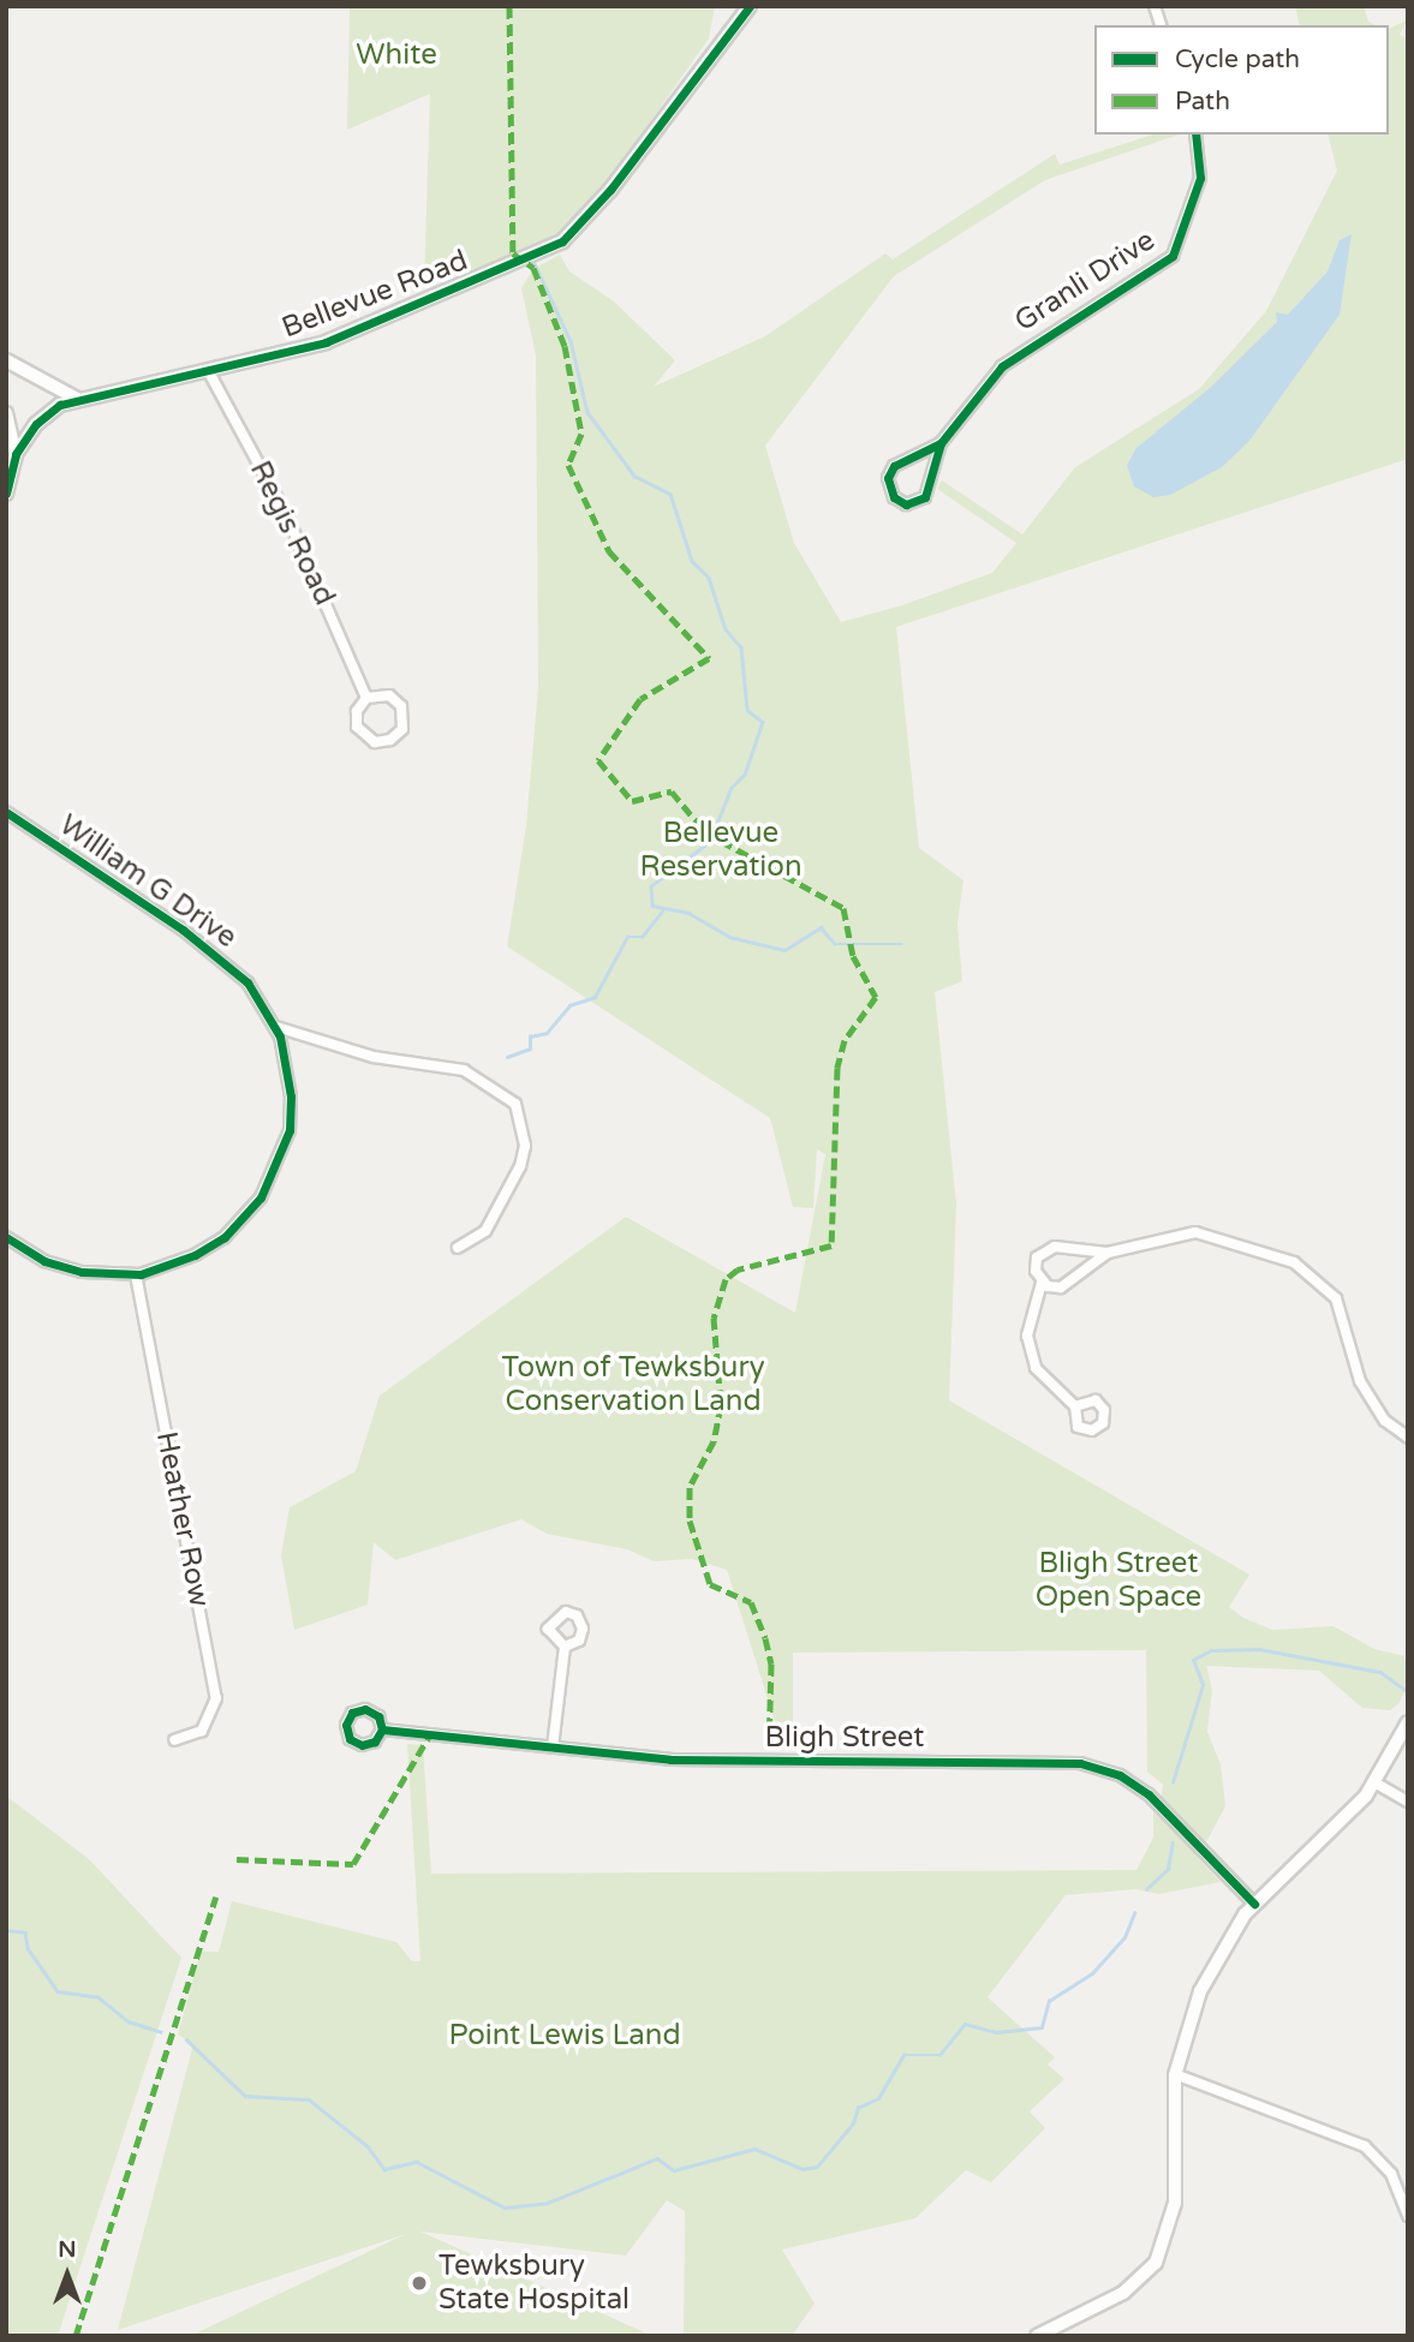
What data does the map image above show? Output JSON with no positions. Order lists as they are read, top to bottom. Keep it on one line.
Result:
{"streets":{"street":["Granli Drive","Bellevue Road","Regis Road","William G Drive","Heather Row","Bligh Street"]},"crossings":[["Bellevue Road","Regis Road"],["William G Drive","Heather Row"]],"parks":["White","Bellevue Reservation","Town of Tewksbury Conservation Land","Bligh Street Open Space","Point Lewis Land"],"places":["Tewksbury State Hospital"],"legend":["Cycle path","Path"],"north":"top"}
